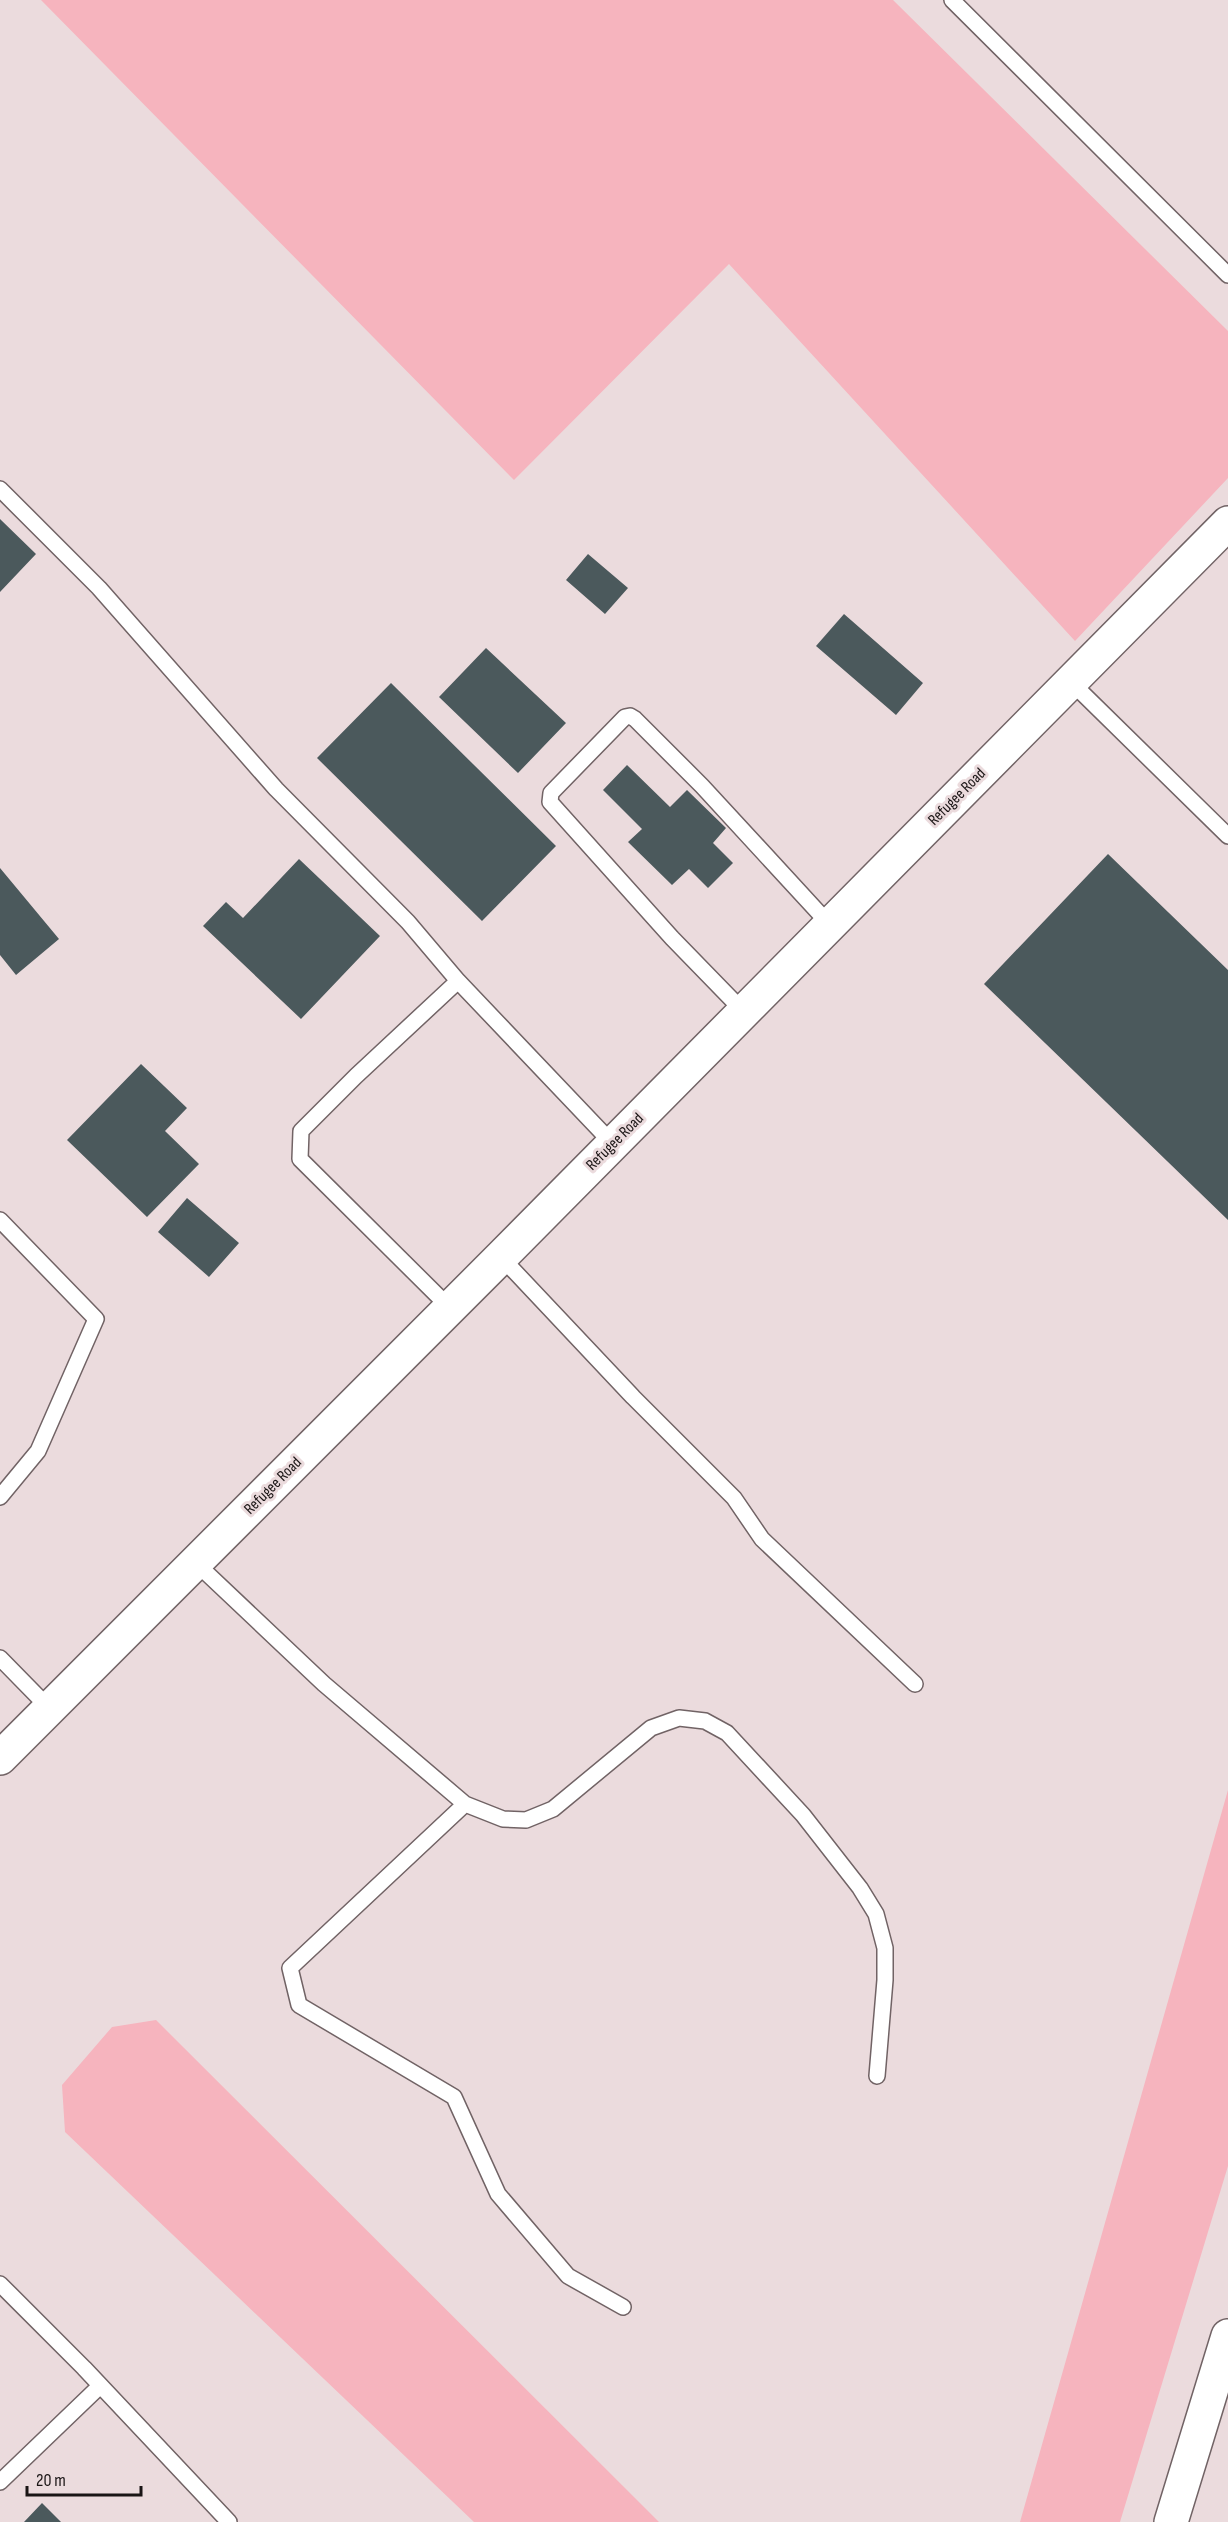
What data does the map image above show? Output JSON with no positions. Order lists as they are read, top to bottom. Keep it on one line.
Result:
{"streets":{"main road":["Refugee Road"]},"scale_bar":"20 m"}
